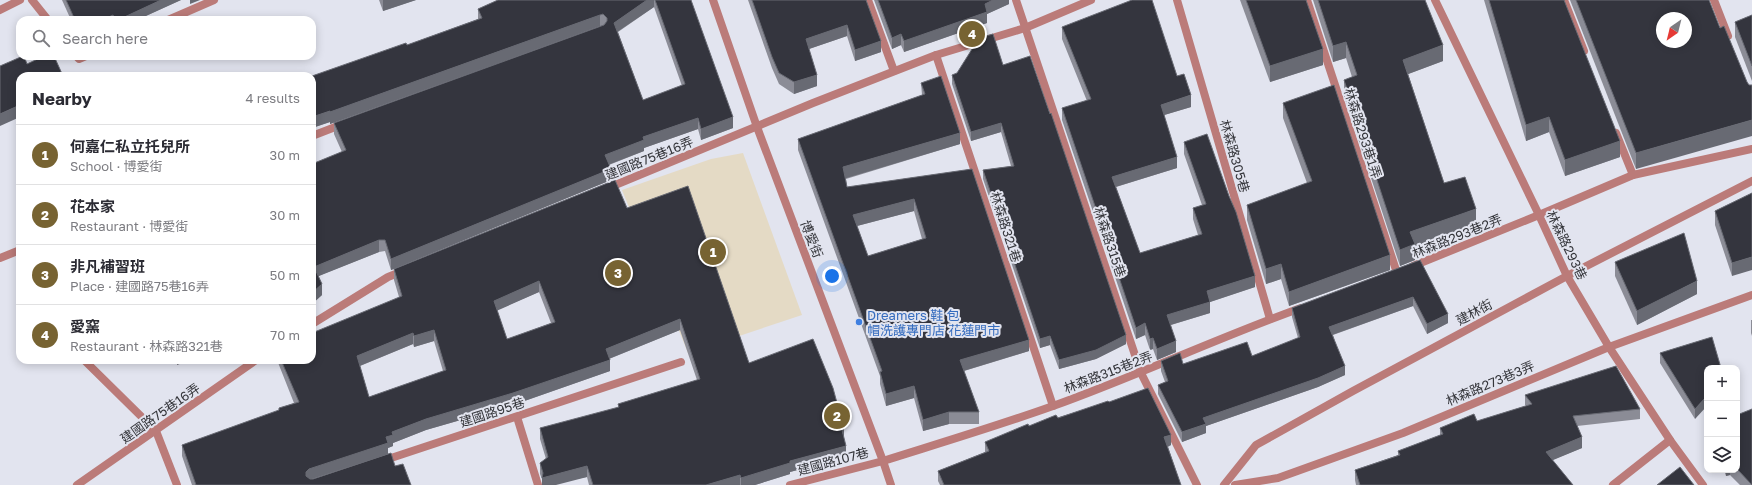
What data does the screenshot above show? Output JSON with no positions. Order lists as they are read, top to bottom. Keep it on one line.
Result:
{"streets":{"street":["林森路293巷1弄","林森路305巷","建國路75巷16弄","林森路321巷","林森路293巷2弄","博愛街","林森路315巷","林森路293巷","建林街","林森路315巷2弄","林森路273巷3弄","建國路95巷","建國路107巷"]},"crossings":[["林森路293巷1弄","林森路293巷2弄"],["林森路305巷","林森路315巷2弄"],["建國路75巷16弄","博愛街"],["林森路321巷","林森路315巷2弄"],["林森路293巷2弄","林森路293巷"],["博愛街","林森路315巷2弄"],["博愛街","建國路107巷"],["林森路315巷","林森路315巷2弄"],["林森路293巷","建林街"],["林森路293巷","林森路273巷3弄"],["林森路315巷2弄","建國路107巷"]],"places":["Dreamers 鞋 包 帽洗護專門店 花蓮門市"],"north":"bottom left","page":{"search":"Search here","pins":["4","1","3","2"],"heading":["Nearby","4 results"],"list":[{"mark":"1","name":"何嘉仁私立托兒所","note":"School · 博愛街","value":"30 m"},{"mark":"2","name":"花本家","note":"Restaurant · 博愛街","value":"30 m"},{"mark":"3","name":"非凡補習班","note":"Place · 建國路75巷16弄","value":"50 m"},{"mark":"4","name":"愛窯","note":"Restaurant · 林森路321巷","value":"70 m"}],"map_buttons":["+","−"]}}
